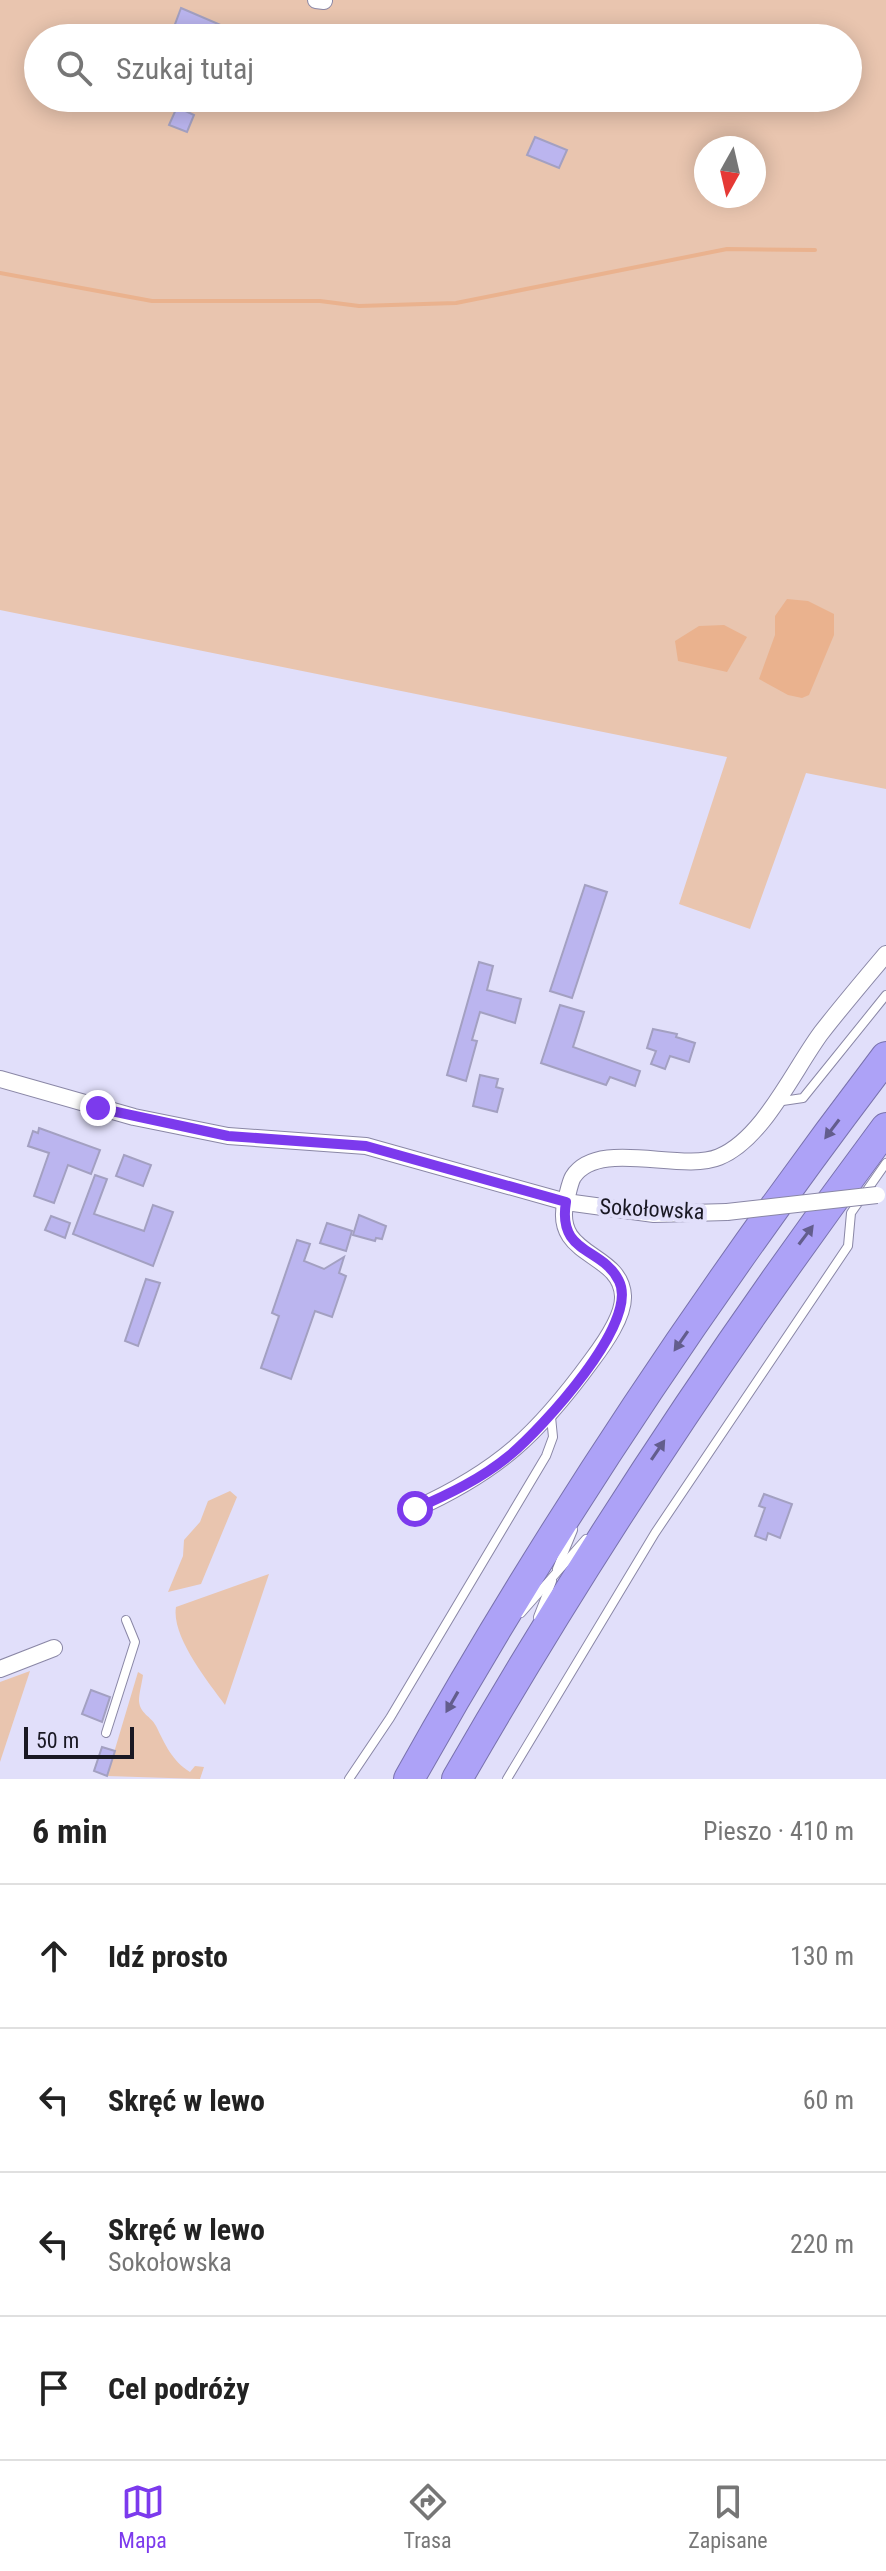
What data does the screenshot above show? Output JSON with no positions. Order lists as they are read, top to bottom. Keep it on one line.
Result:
{"streets":{"street":["Sokołowska"]},"scale_bar":"50 m","north":"bottom","page":{"search":"Szukaj tutaj","scale":"50 m","heading":["6 min","Pieszo · 410 m"],"list":[["Idź prosto","130 m"],["Skręć w lewo","60 m"],["Skręć w lewo","Sokołowska","220 m"],"Cel podróży"],"nav":["Mapa","Trasa","Zapisane"]}}
